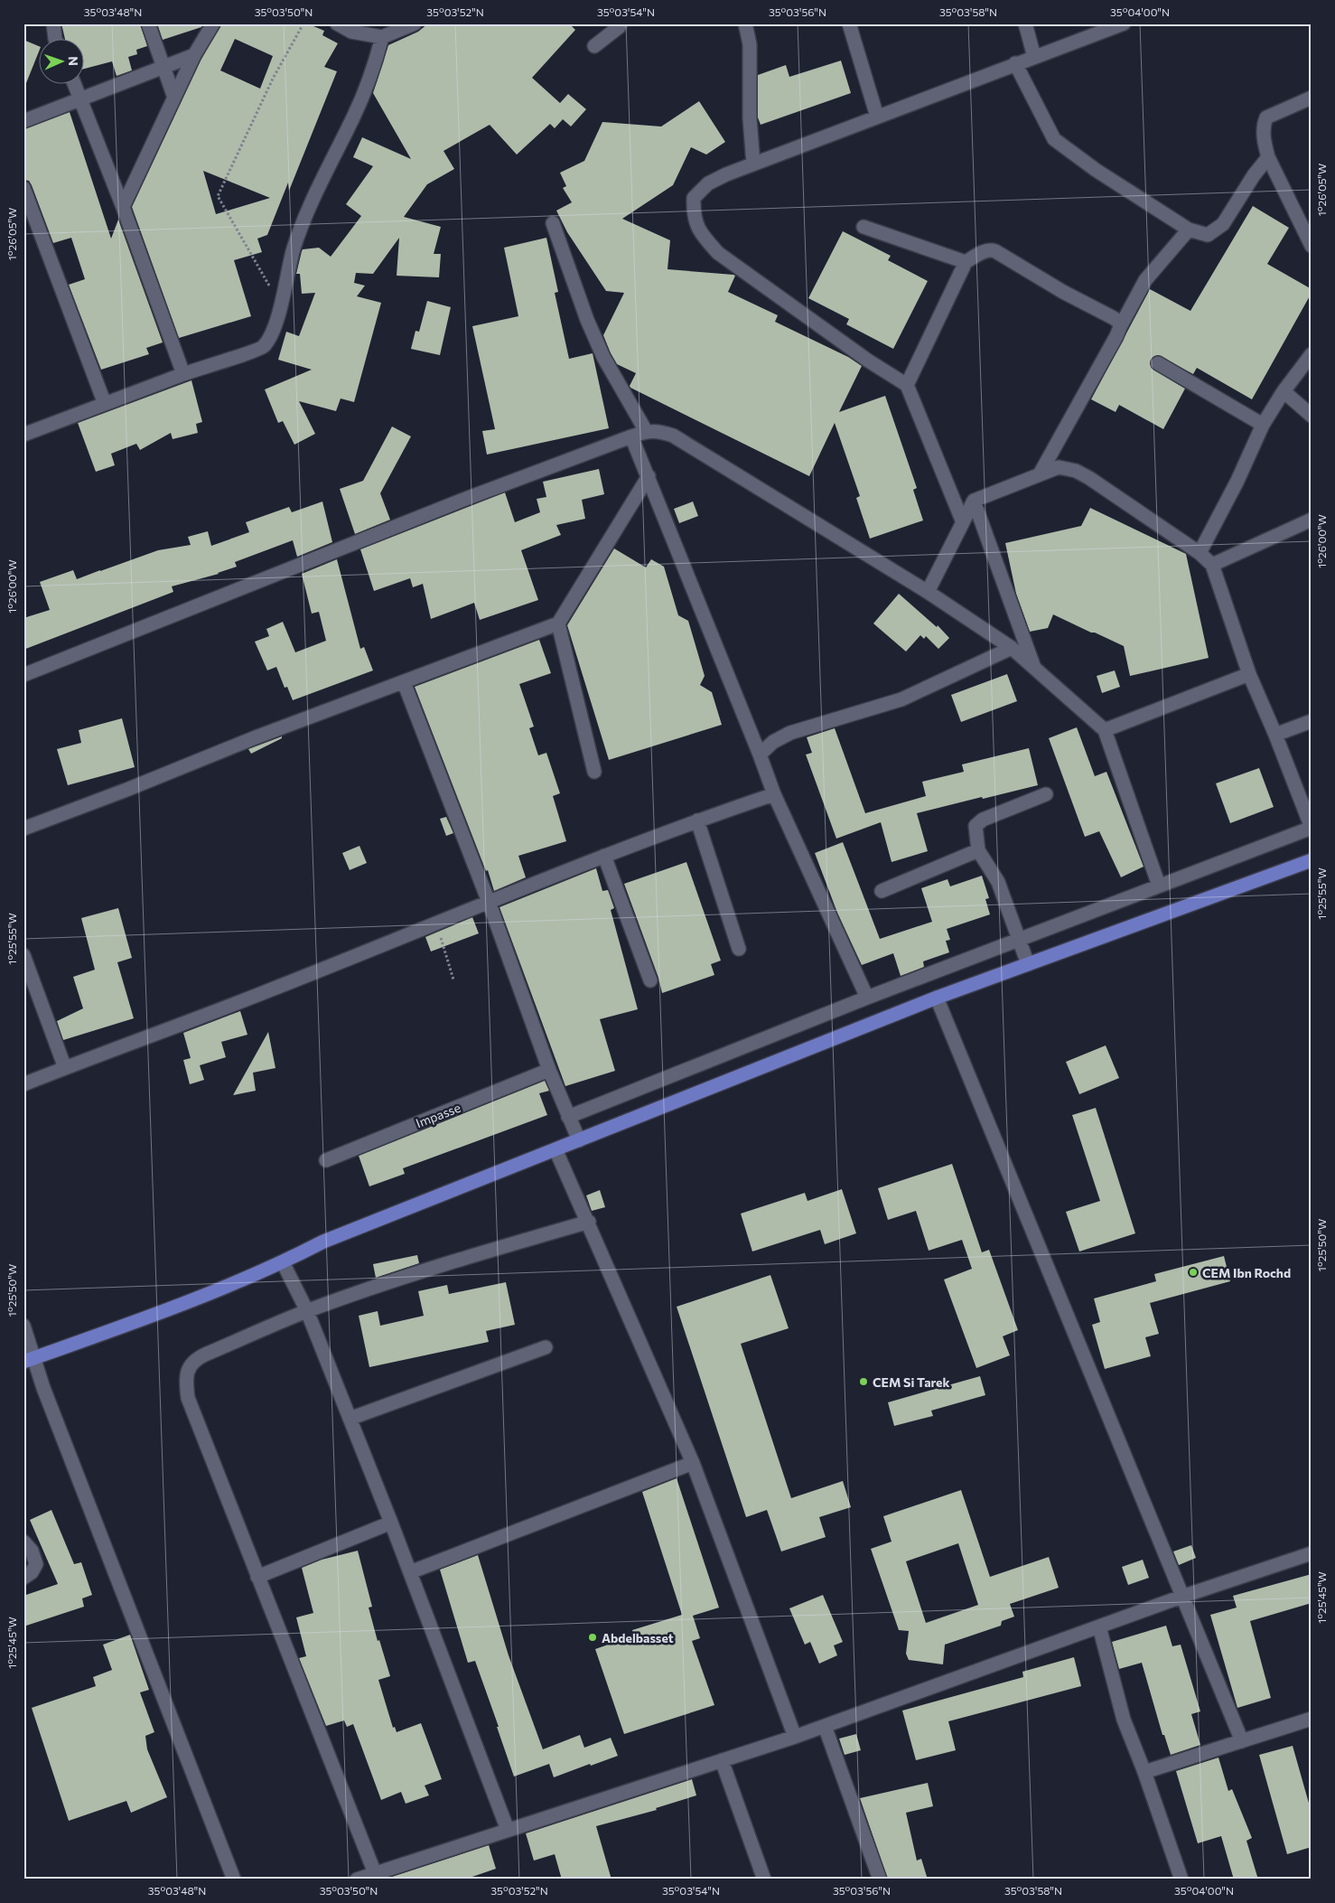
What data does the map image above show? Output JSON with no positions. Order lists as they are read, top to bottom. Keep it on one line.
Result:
{"streets":{"street":["Impasse"]},"places":["CEM Ibn Rochd","CEM Si Tarek","Abdelbasset"],"north":"right","coordinates":["35°03'48\"N","35°03'50\"N","35°03'52\"N","35°03'54\"N","35°03'56\"N","35°03'58\"N","35°04'00\"N","1°26'05\"W","1°26'00\"W","1°25'55\"W","1°25'50\"W","1°25'45\"W"]}
